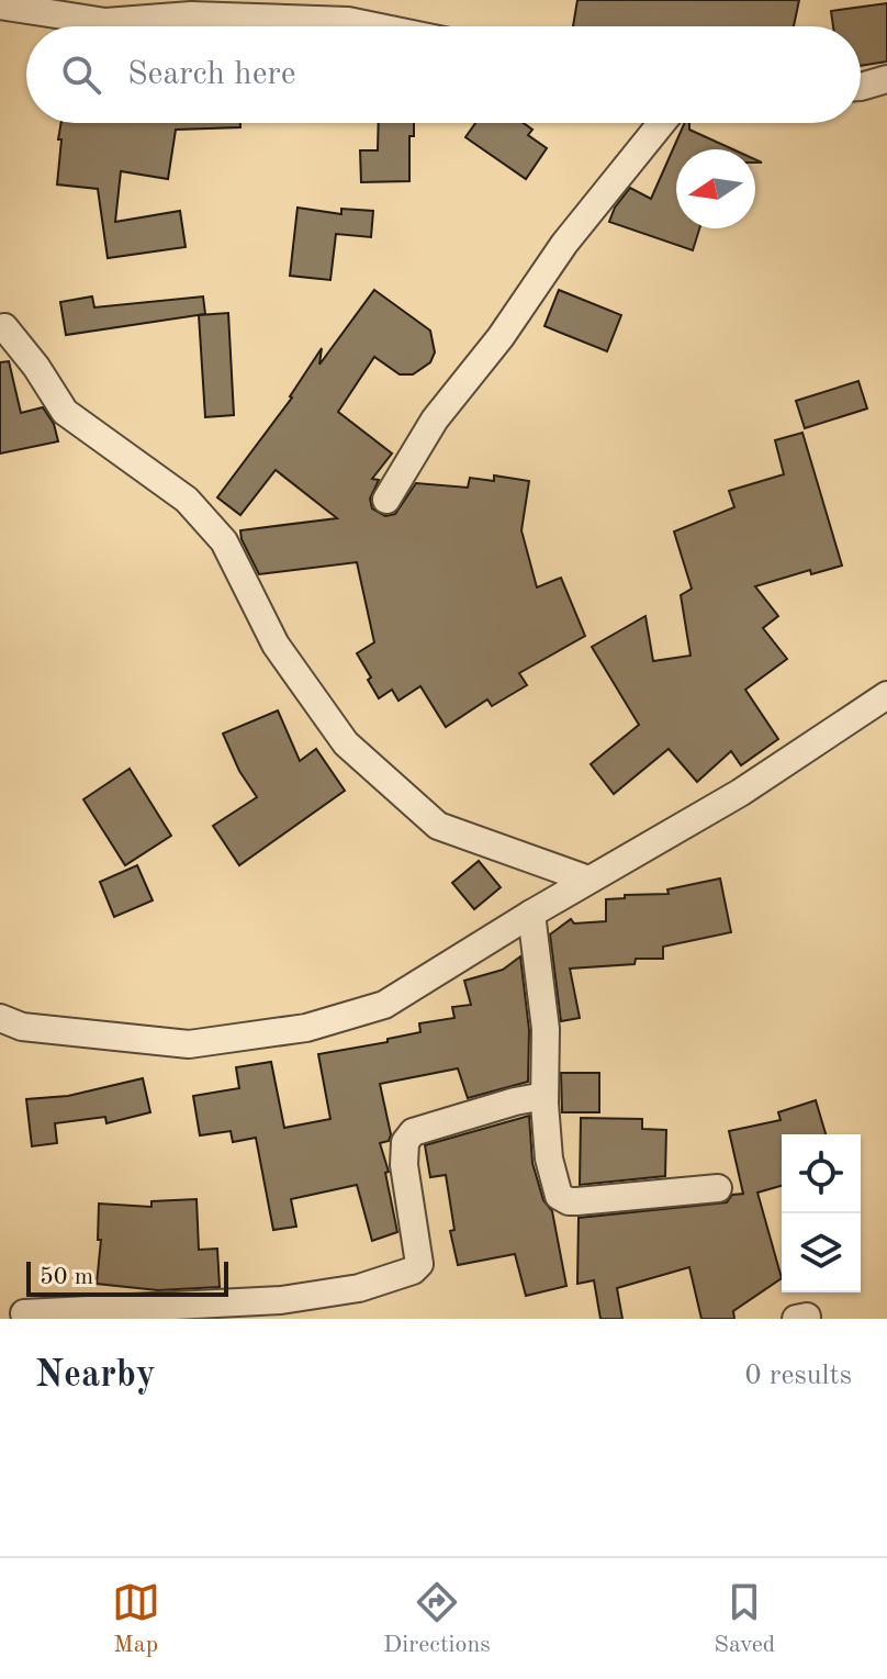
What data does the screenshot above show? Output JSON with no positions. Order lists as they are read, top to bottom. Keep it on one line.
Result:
{"scale_bar":"50 m","north":"left","page":{"search":"Search here","scale":"50 m","heading":["Nearby","0 results"],"nav":["Map","Directions","Saved"]}}
